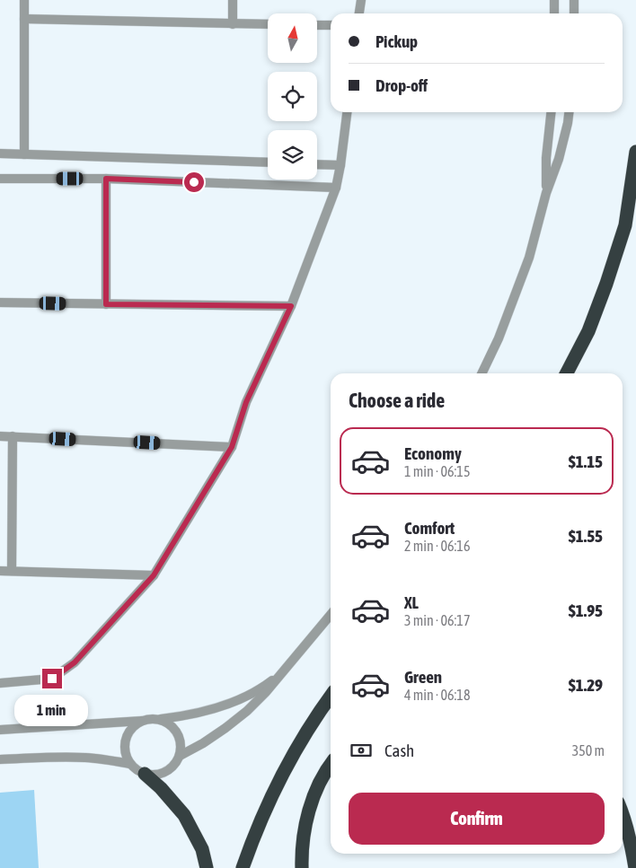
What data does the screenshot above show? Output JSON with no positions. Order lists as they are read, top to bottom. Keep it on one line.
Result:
{"north":"top","page":{"banner":["Pickup","Drop-off"],"heading":"Choose a ride","list":[{"name":"Economy","note":"1 min · 06:15","value":"$1.15"},{"name":"Comfort","note":"2 min · 06:16","value":"$1.55"},{"name":"XL","note":"3 min · 06:17","value":"$1.95"},{"name":"Green","note":"4 min · 06:18","value":"$1.29"}],"bubble":"1 min","pay":["Cash","350 m"],"buttons":"Confirm"}}
